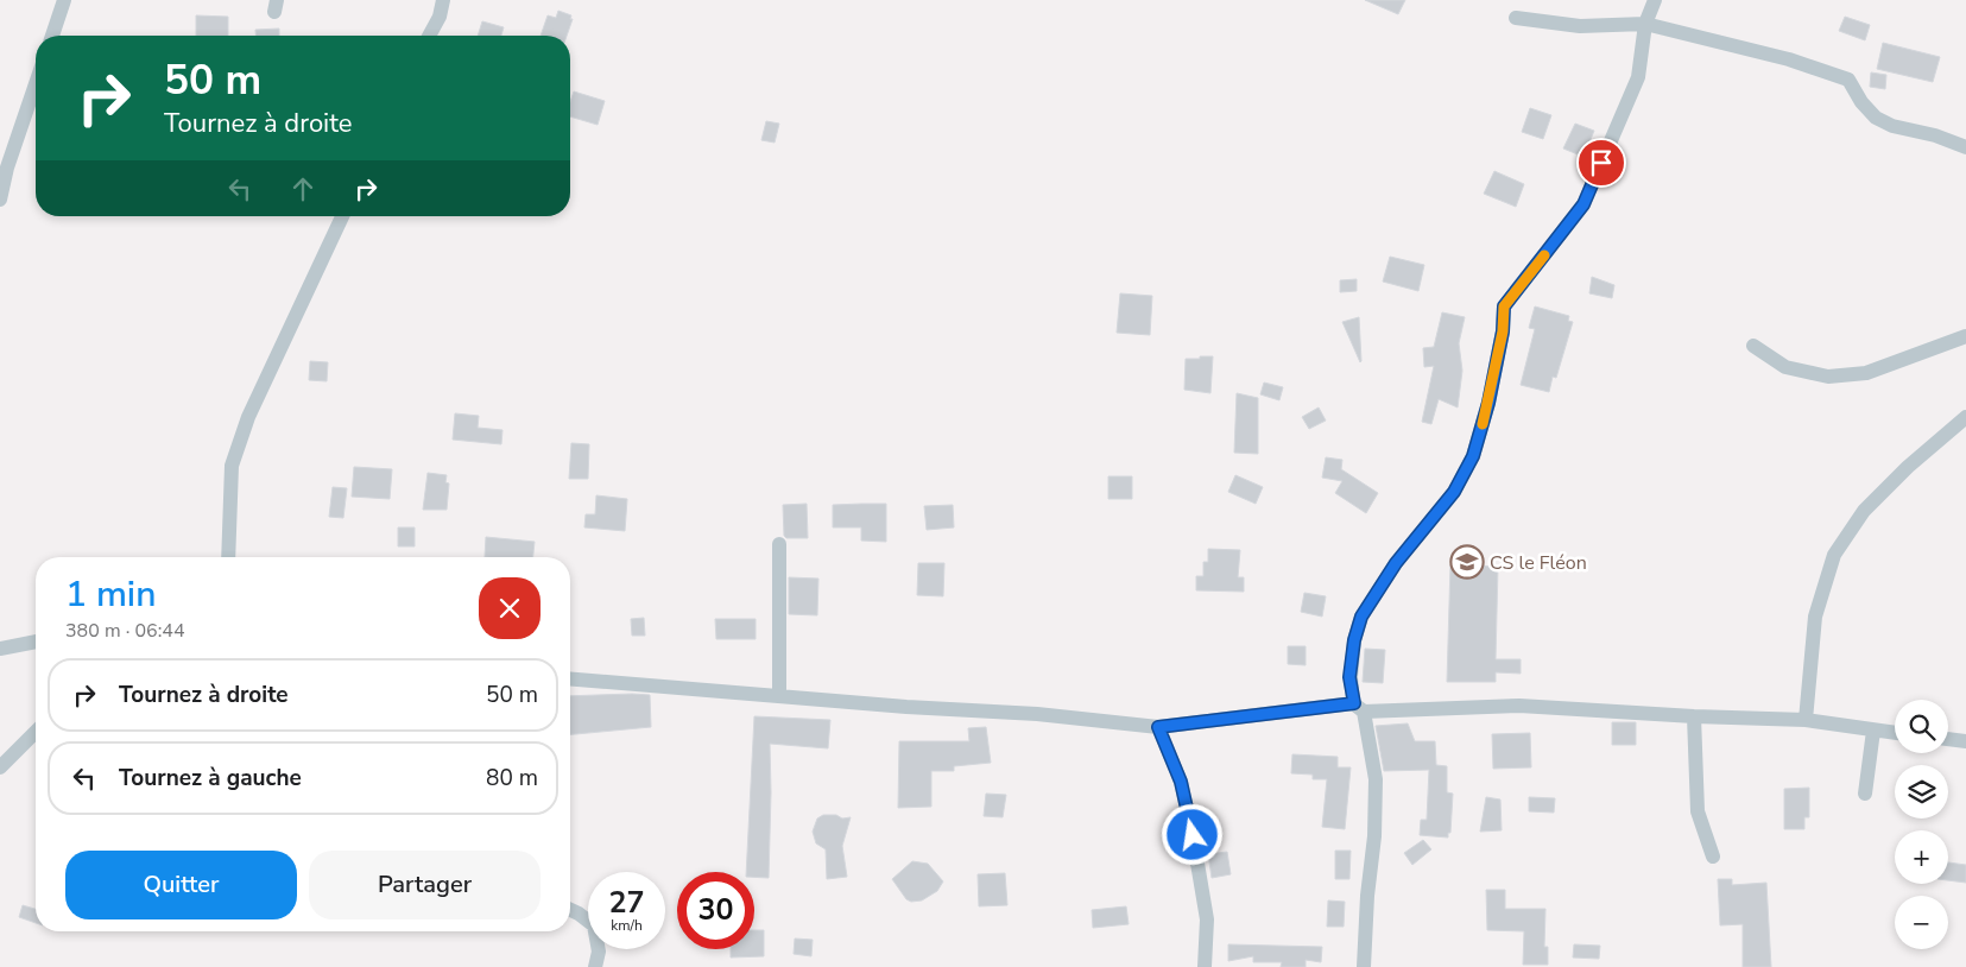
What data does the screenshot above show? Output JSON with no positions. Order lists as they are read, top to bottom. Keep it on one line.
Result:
{"places":{"school or university":["CS le Fléon"]},"page":{"turn":["50 m","Tournez à droite"],"heading":["1 min","380 m · 06:44"],"list":[{"name":"Tournez à droite","value":"50 m"},{"name":"Tournez à gauche","value":"80 m"}],"map_buttons":["+","−"],"buttons":["Quitter","Partager"],"speed":"27 km/h","limit":"30"}}
